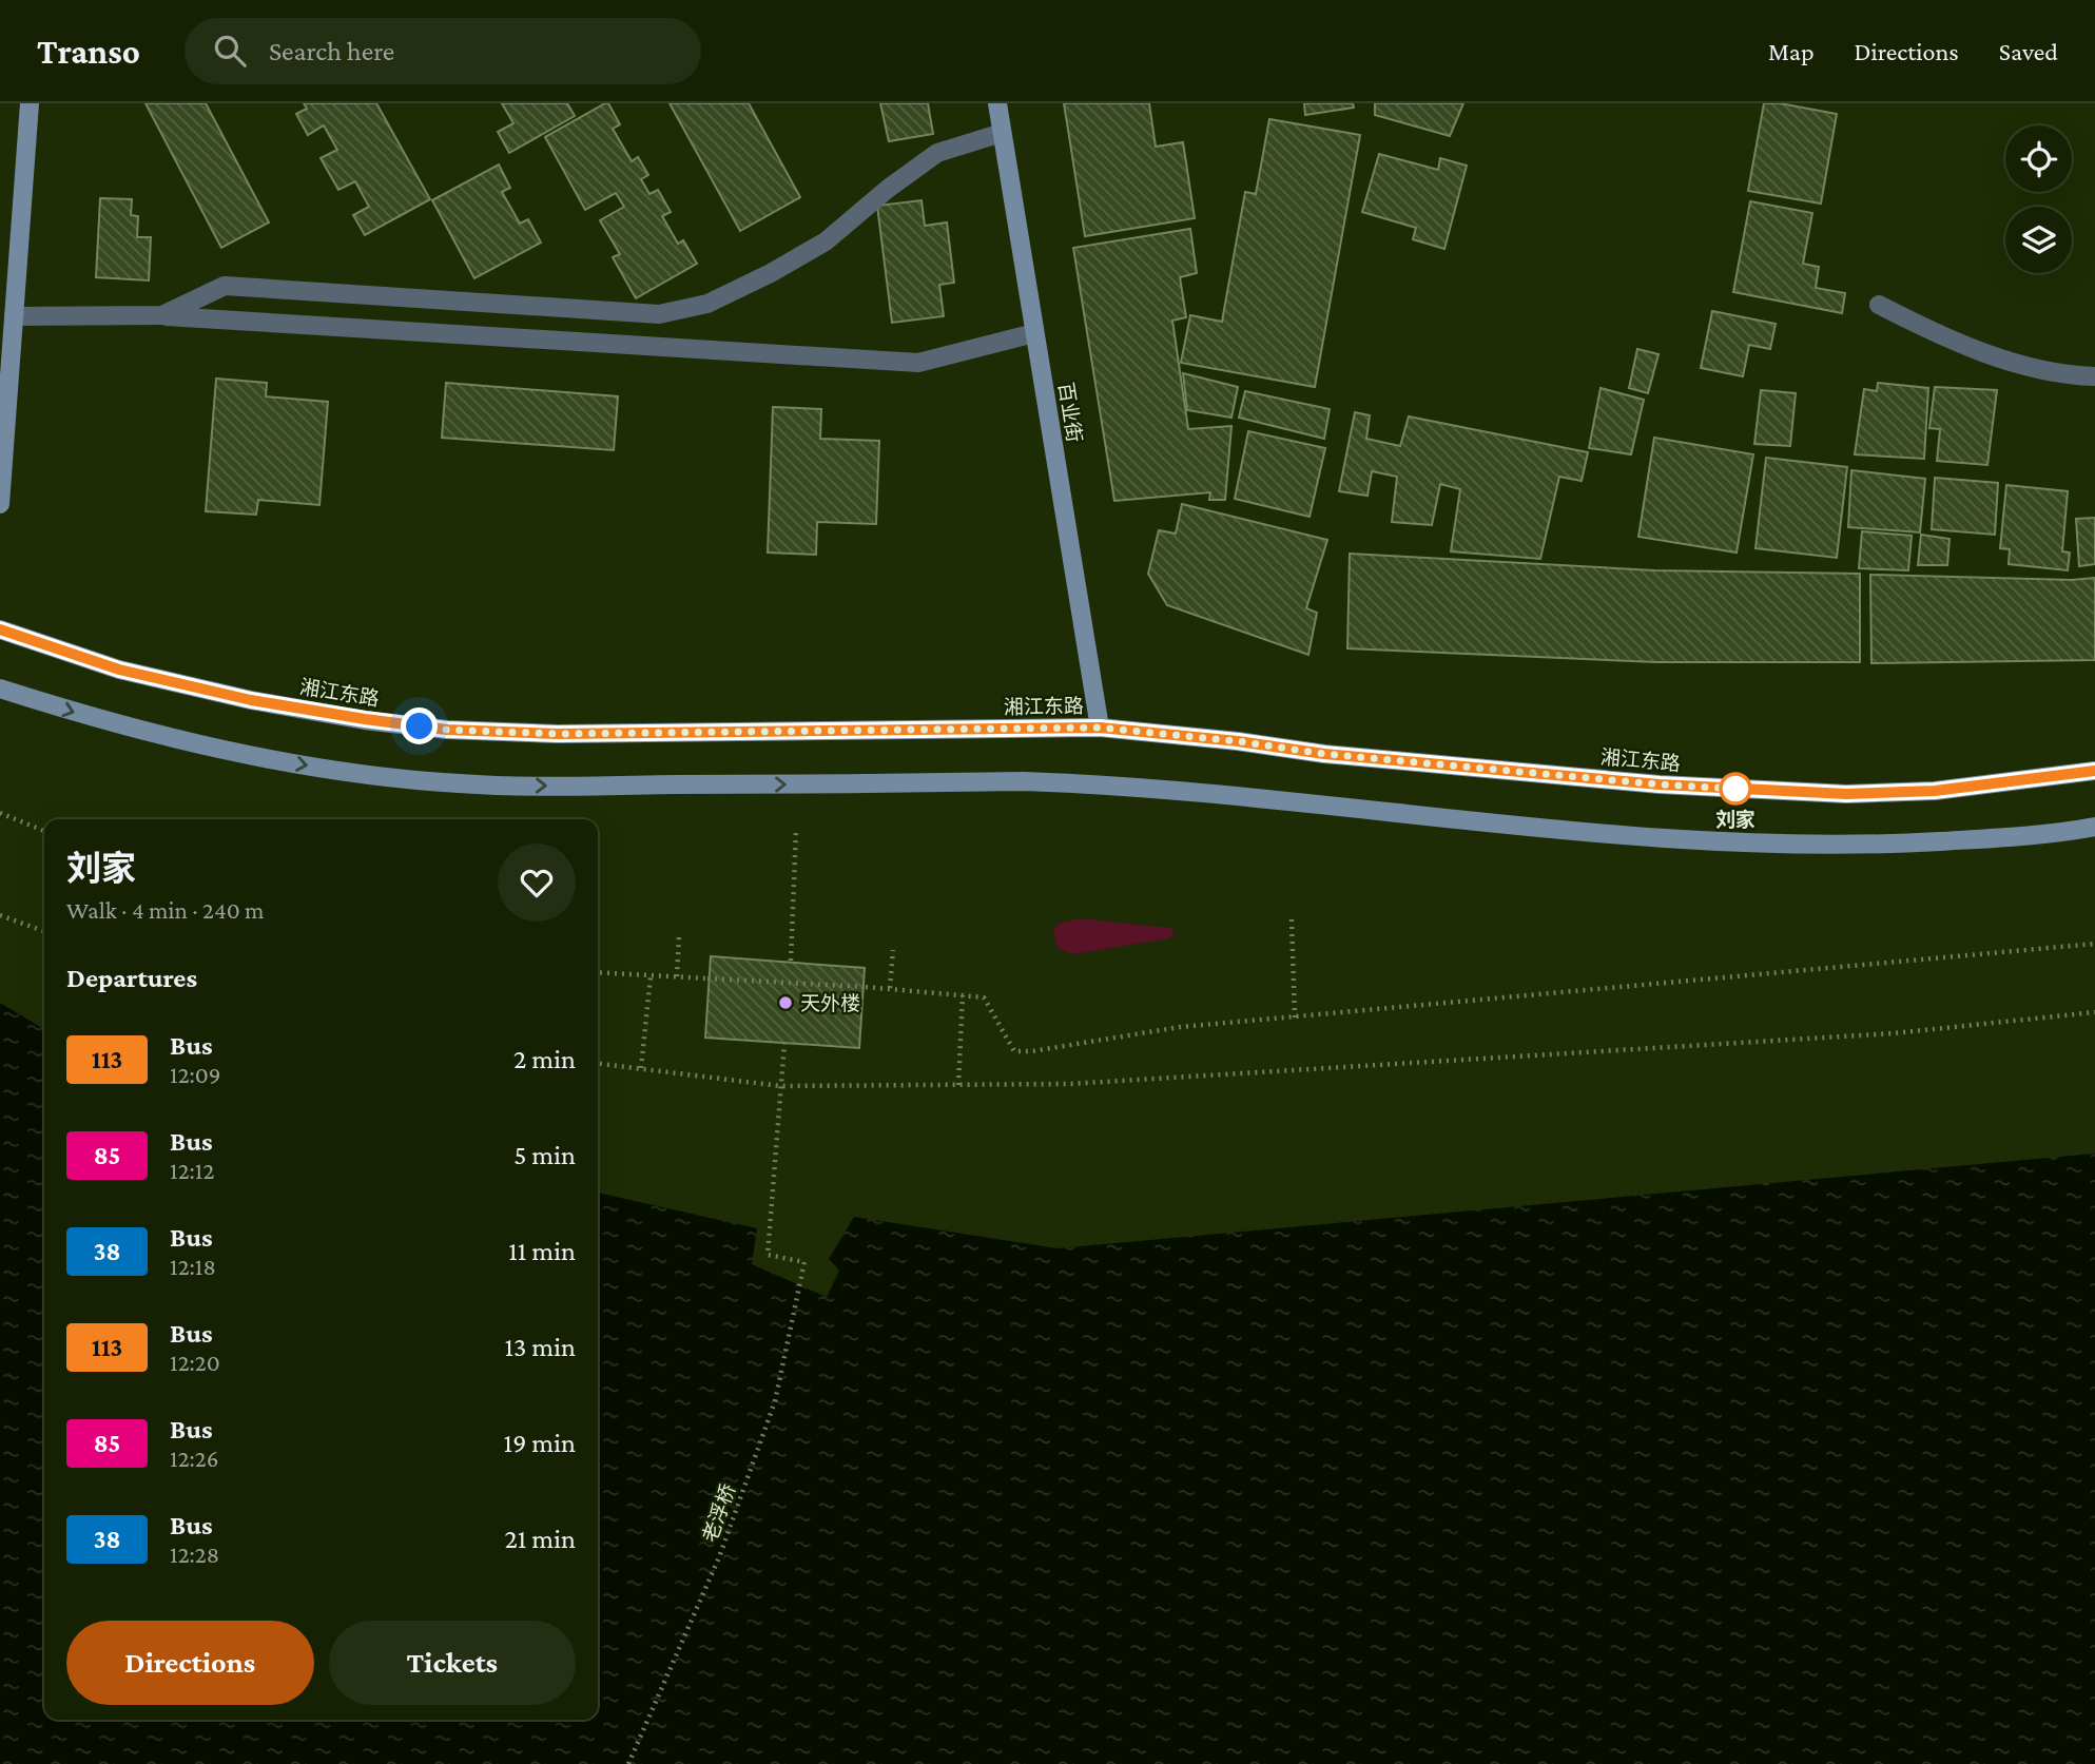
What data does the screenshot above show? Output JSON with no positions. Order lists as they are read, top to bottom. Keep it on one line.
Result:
{"streets":{"main road":["百业街","湘江东路"],"path":["老浮桥"]},"crossings":[["百业街","湘江东路"]],"places":["刘家","天外楼"],"lines":["bus line 113"],"page":{"header":"Transo","search":"Search here","nav":["Map","Directions","Saved"],"heading":[["刘家","Walk · 4 min · 240 m"],"Departures"],"list":[{"mark":"113","name":"Bus","note":"12:09","value":"2 min"},{"mark":"85","name":"Bus","note":"12:12","value":"5 min"},{"mark":"38","name":"Bus","note":"12:18","value":"11 min"},{"mark":"113","name":"Bus","note":"12:20","value":"13 min"},{"mark":"85","name":"Bus","note":"12:26","value":"19 min"},{"mark":"38","name":"Bus","note":"12:28","value":"21 min"}],"buttons":["Directions","Tickets"]}}
